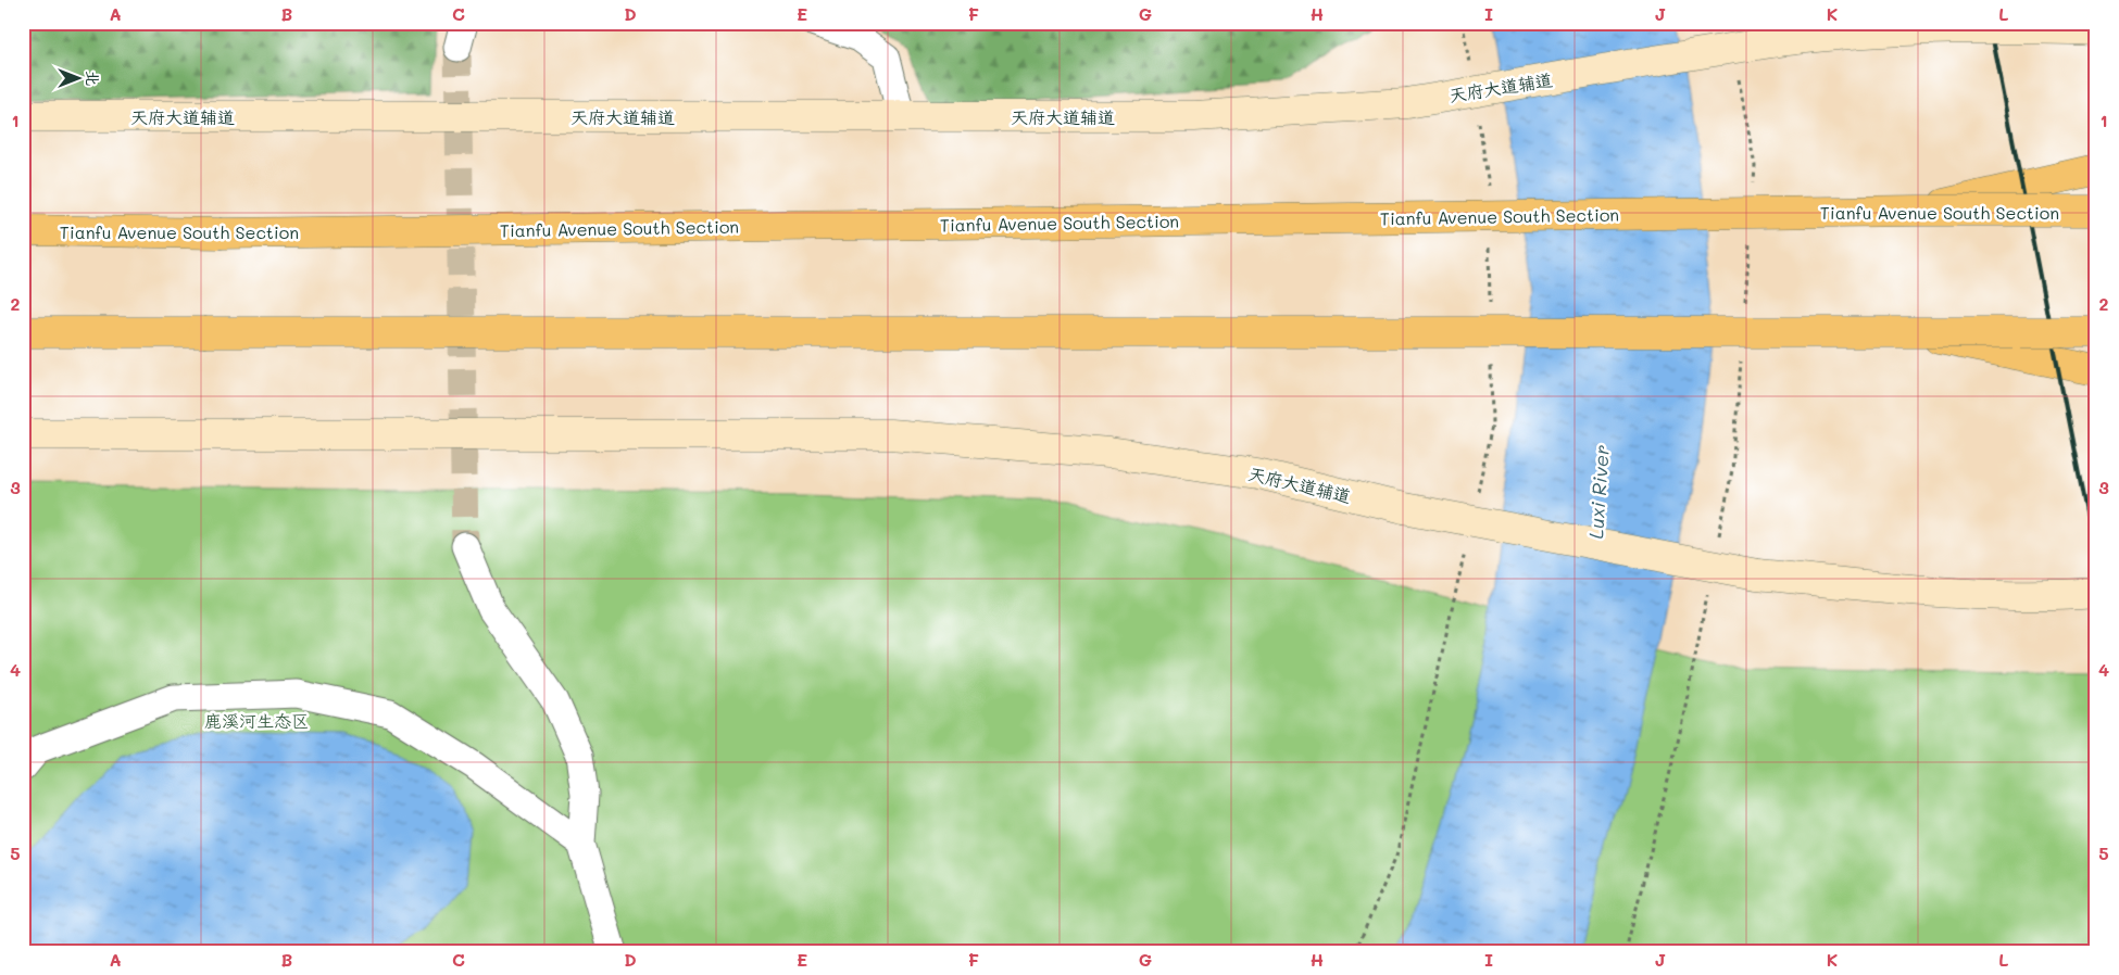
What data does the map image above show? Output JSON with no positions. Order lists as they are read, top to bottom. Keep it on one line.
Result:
{"streets":{"highway":["Tianfu Avenue South Section"],"street":["天府大道辅道"]},"water":["Luxi River"],"parks":["鹿溪河生态区"],"north":"right","grid":{"columns":["A","B","C","D","E","F","G","H","I","J","K","L"],"rows":["1","2","3","4","5"]}}
